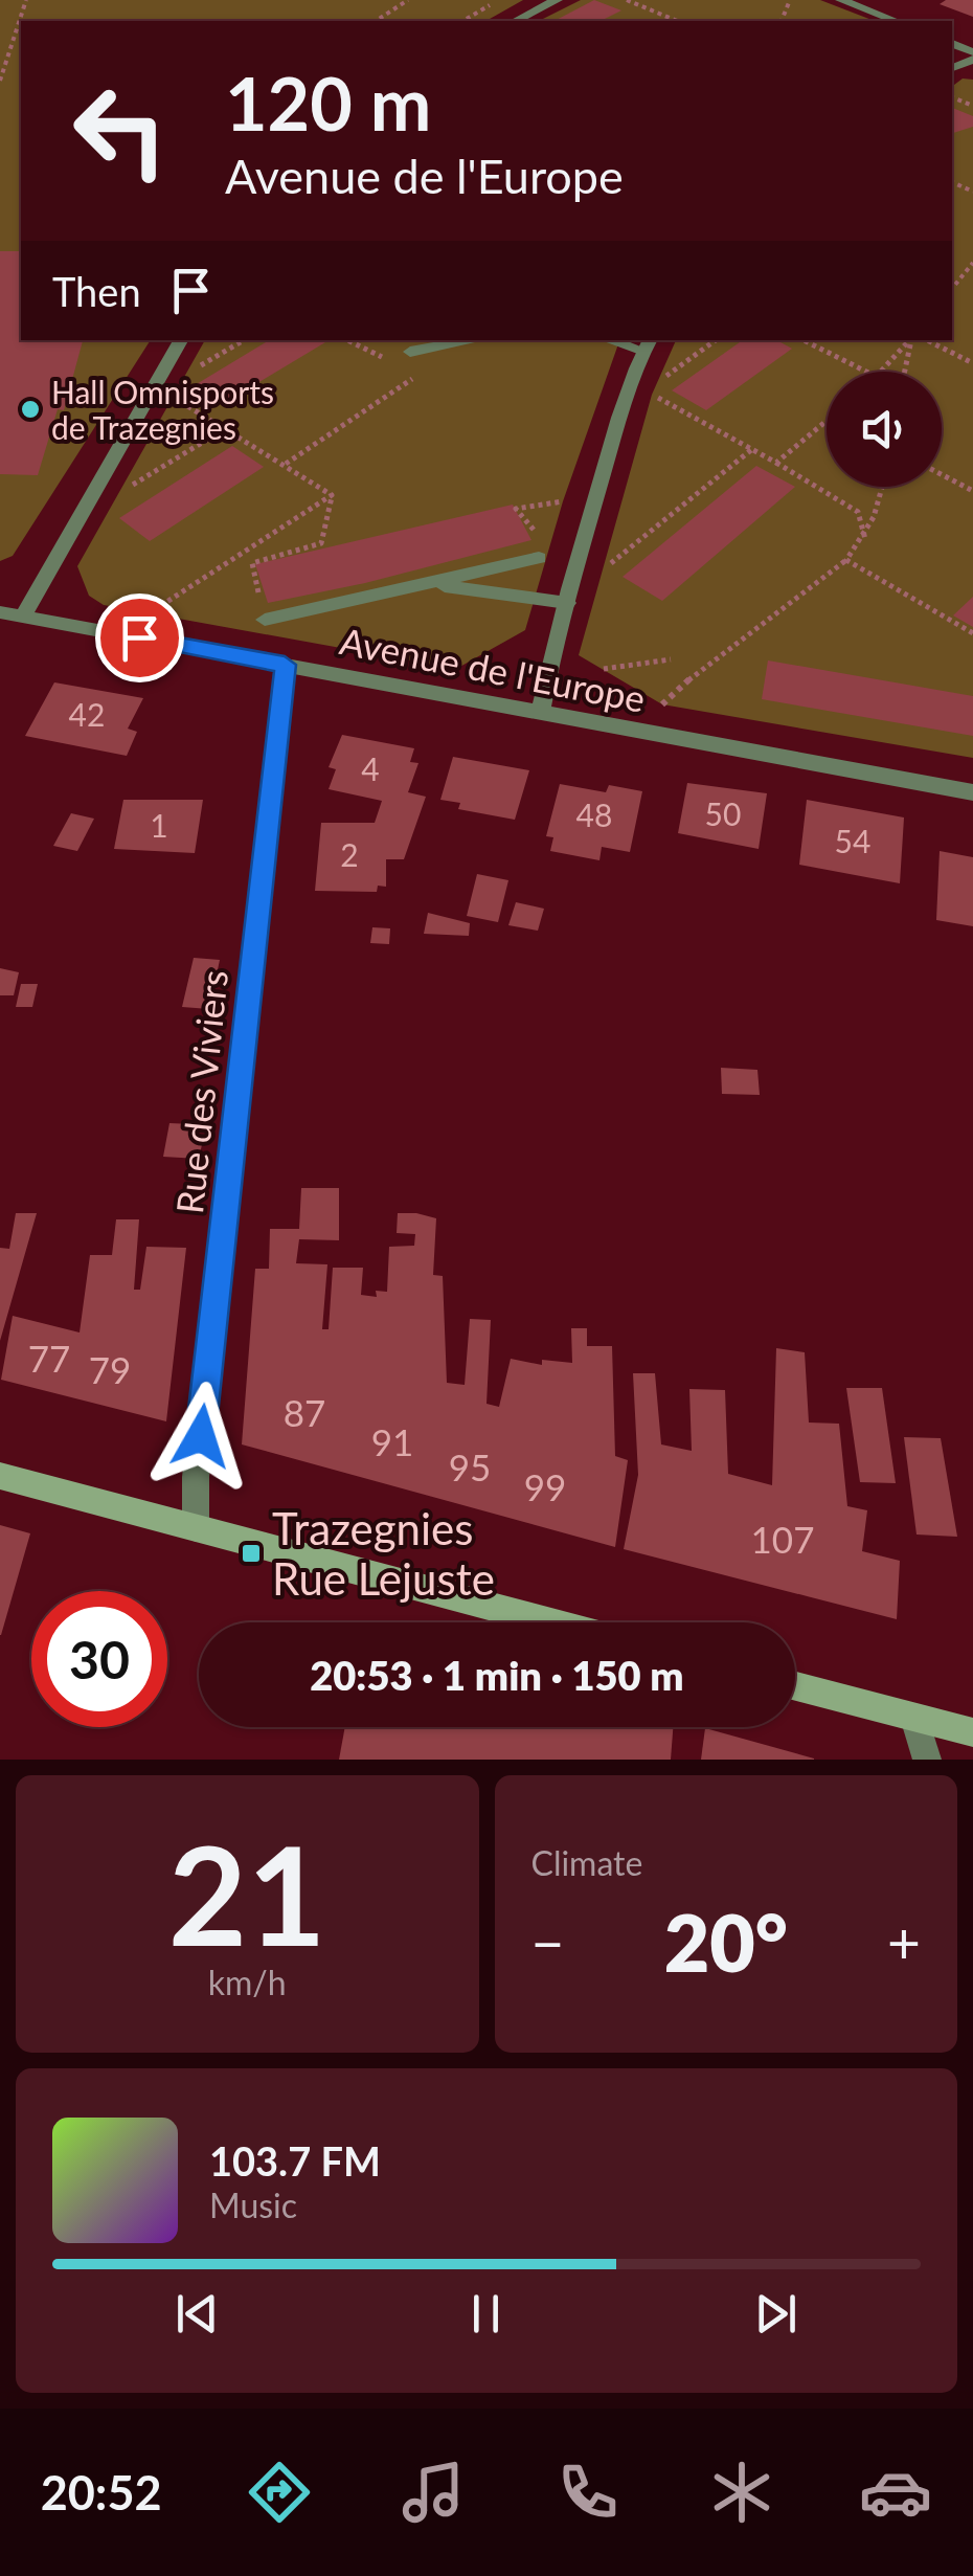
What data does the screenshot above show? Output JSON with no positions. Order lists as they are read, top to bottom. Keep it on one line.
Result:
{"streets":{"street":["Avenue de l'Europe","Rue des Viviers"]},"crossings":[["Avenue de l'Europe","Rue des Viviers"]],"places":{"other":["Hall Omnisports de Trazegnies"],"transit":["Trazegnies Rue Lejuste"]},"house_numbers":["42","4","50","48","1","54","2","77","79","87","91","95","99","107"],"page":{"turn":["120 m","Avenue de l'Europe"],"then":"Then","limit":"30","trip":"20:53 · 1 min · 150 m","tile":[["21","km/h"],"Climate"],"heat":["−","20°","+"],"song":["103.7 FM","Music"],"tabs":"20:52"}}
